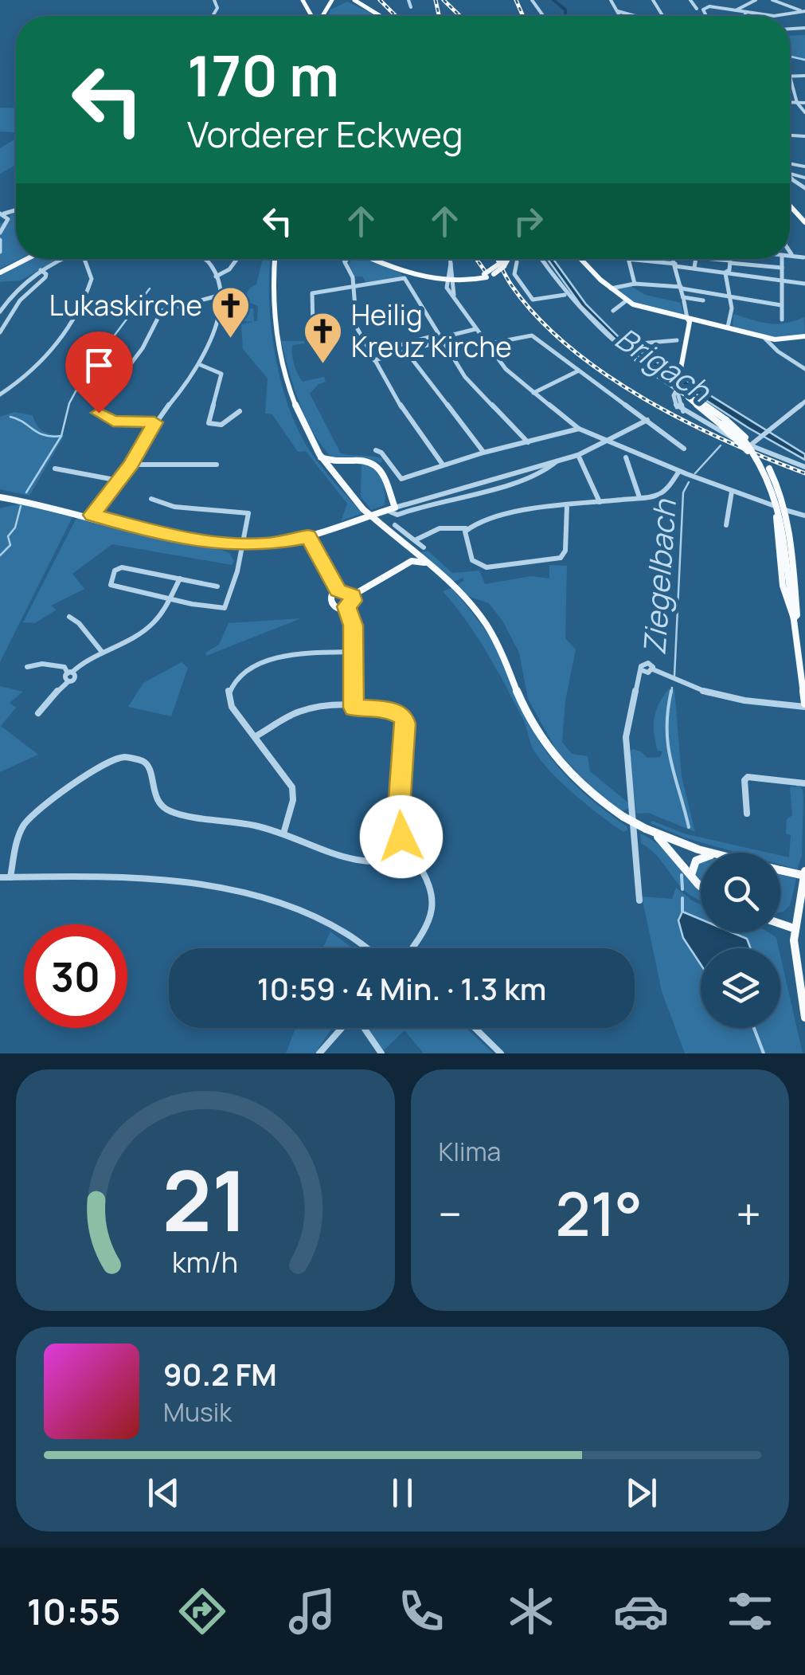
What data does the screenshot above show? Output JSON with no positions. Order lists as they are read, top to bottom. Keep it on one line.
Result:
{"water":["Brigach","Ziegelbach"],"places":{"church":["Lukaskirche","Heilig Kreuz Kirche"]},"page":{"turn":["170 m","Vorderer Eckweg"],"limit":"30","trip":"10:59 · 4 Min. · 1.3 km","tile":"Klima","heat":["−","21°","+"],"song":["90.2 FM","Musik"],"tabs":"10:55","gauge":["21","km/h"]}}
